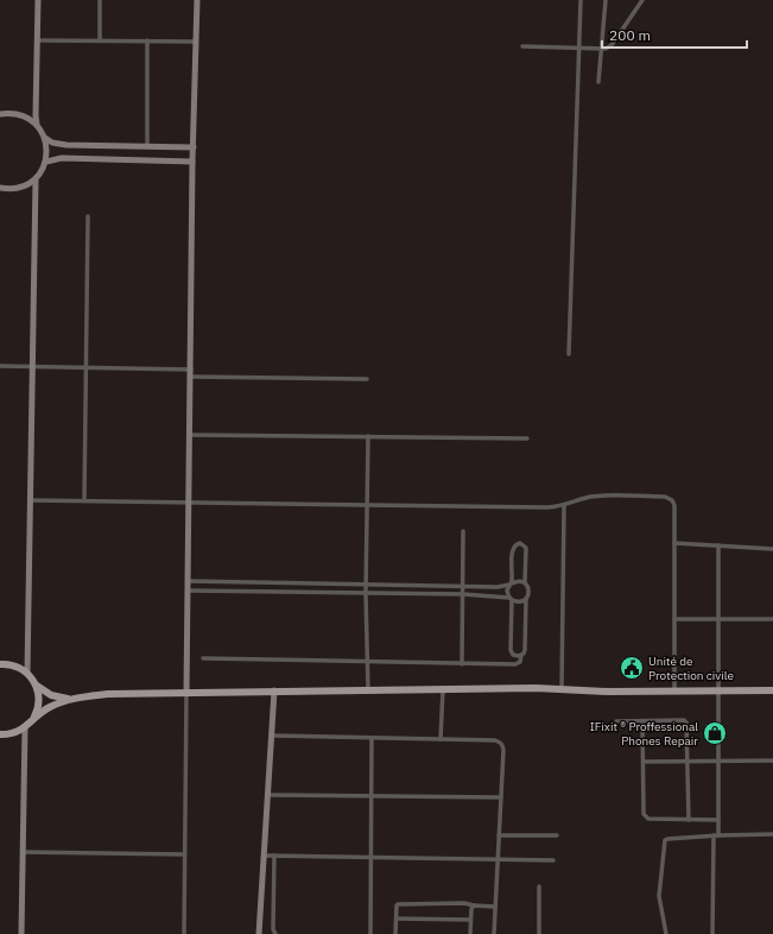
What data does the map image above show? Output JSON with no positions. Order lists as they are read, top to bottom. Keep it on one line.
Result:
{"places":{"public building":["Unité de Protection civile"],"shop":["IFixit ® Proffessional Phones Repair"]},"scale_bar":"200 m"}
